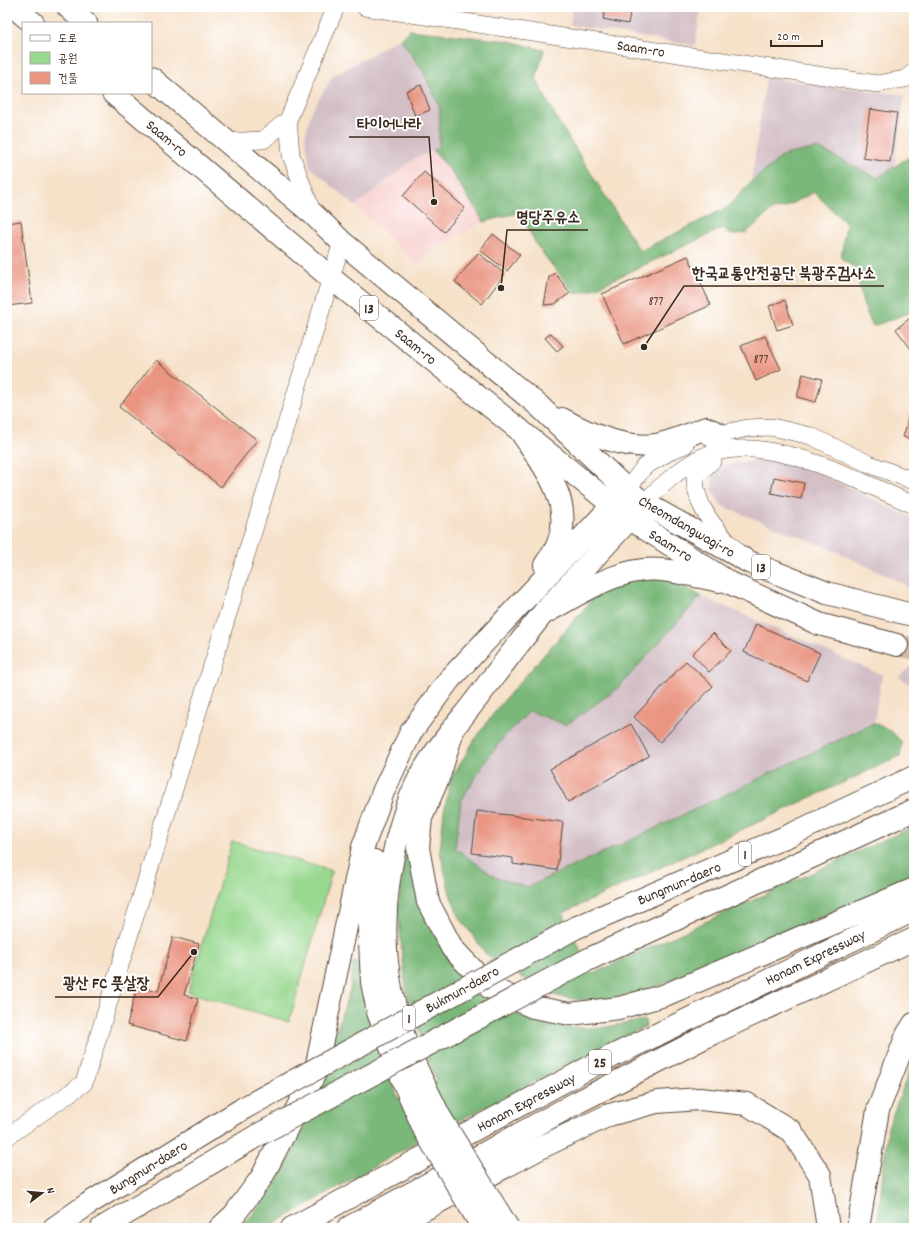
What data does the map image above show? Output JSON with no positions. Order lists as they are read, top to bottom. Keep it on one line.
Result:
{"streets":{"main road":["Saam-ro","13","Cheomdangwagi-ro","1","Bungmun-daero","Honam Expressway","Bukmun-daero","25"]},"crossings":[["Saam-ro","Cheomdangwagi-ro"],["Bungmun-daero","Bukmun-daero"]],"places":["타이어나라","명당주유소","한국교통안전공단 북광주검사소","광산 FC 풋살장"],"house_numbers":["877","877"],"legend":["도로","공원","건물"],"scale_bar":"20 m","north":"right"}
